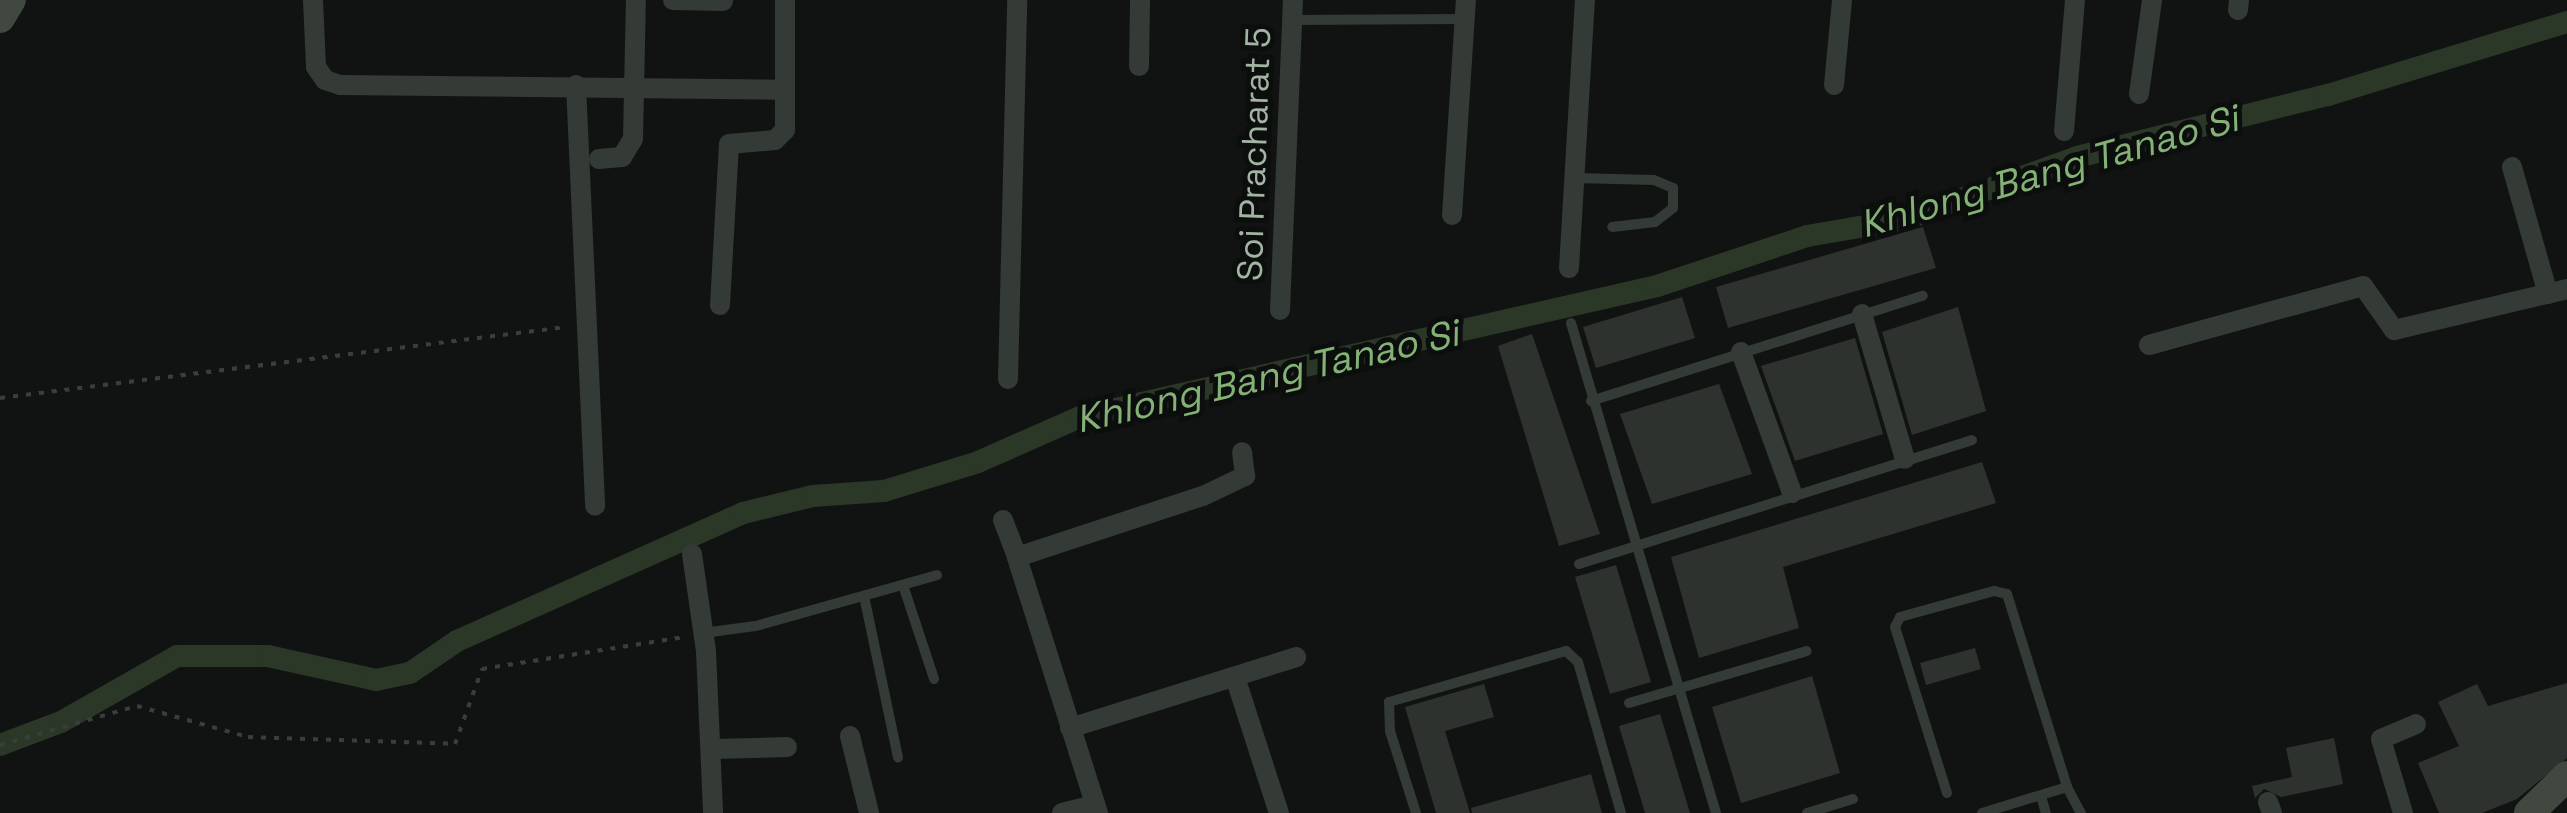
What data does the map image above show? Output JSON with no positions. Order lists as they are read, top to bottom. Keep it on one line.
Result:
{"streets":{"street":["Soi Pracharat 5"]},"water":["Khlong Bang Tanao Si"]}
